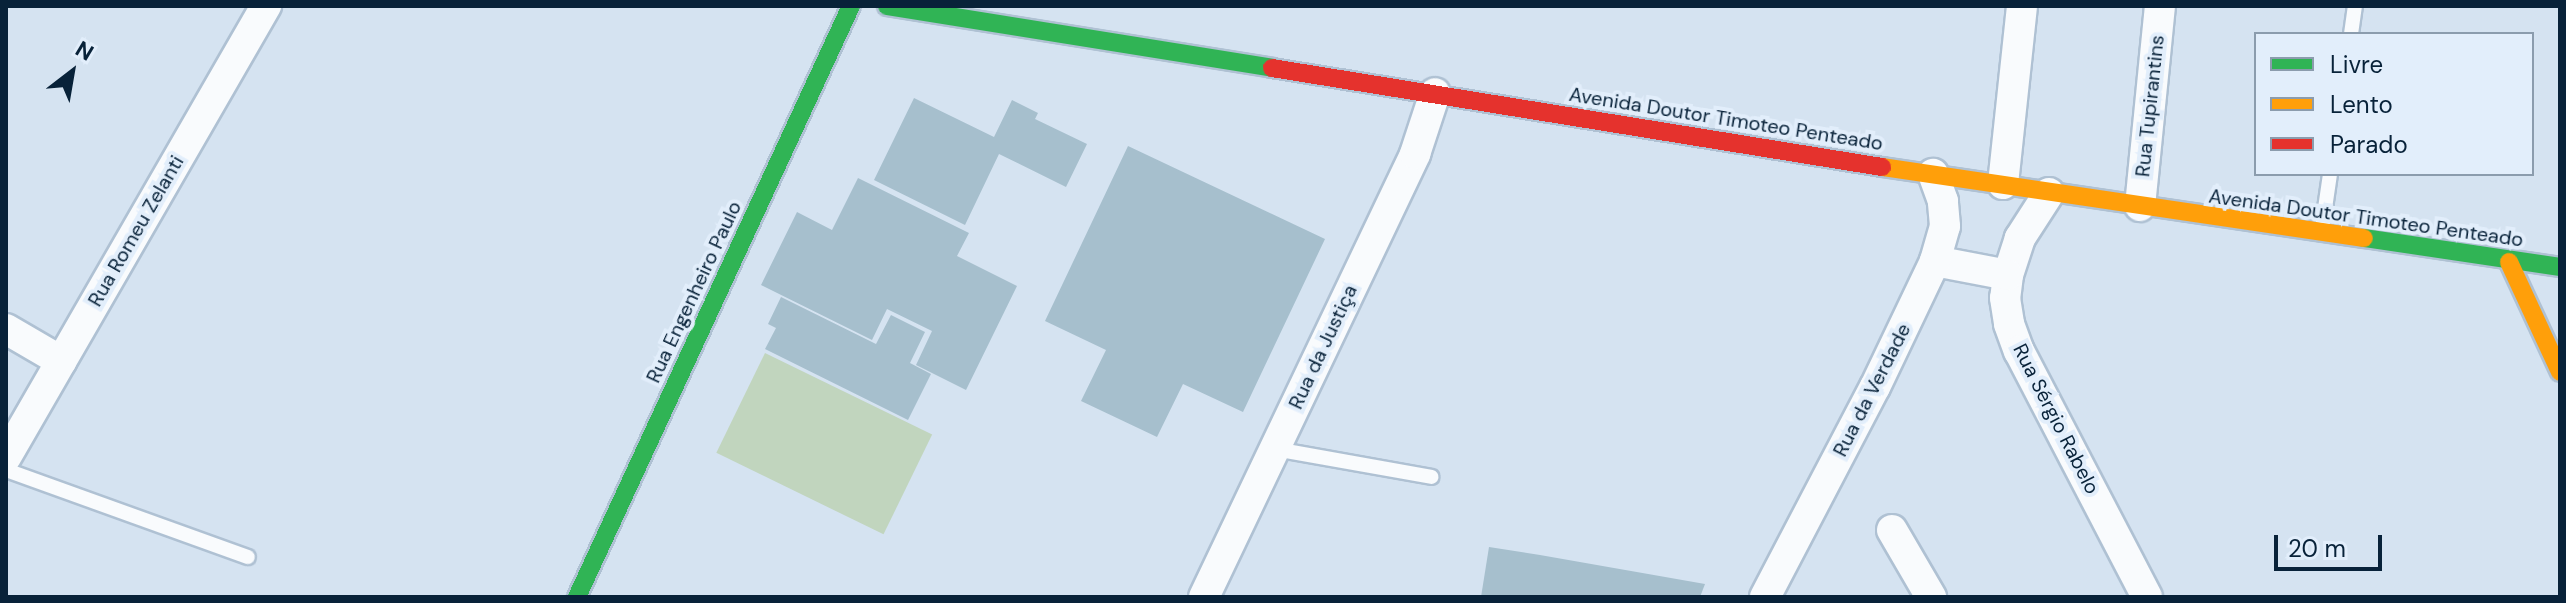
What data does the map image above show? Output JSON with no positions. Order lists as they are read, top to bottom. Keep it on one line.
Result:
{"streets":{"main road":["Avenida Doutor Timoteo Penteado","Rua Engenheiro Paulo"],"street":["Rua Tupirantins","Rua Romeu Zelanti","Rua da Justiça","Rua da Verdade","Rua Sérgio Rabelo"]},"crossings":[["Rua Tupirantins","Avenida Doutor Timoteo Penteado"],["Avenida Doutor Timoteo Penteado","Rua da Justiça"],["Avenida Doutor Timoteo Penteado","Rua da Verdade"],["Avenida Doutor Timoteo Penteado","Rua Sérgio Rabelo"]],"legend":["Livre","Lento","Parado"],"scale_bar":"20 m","north":"top right"}
